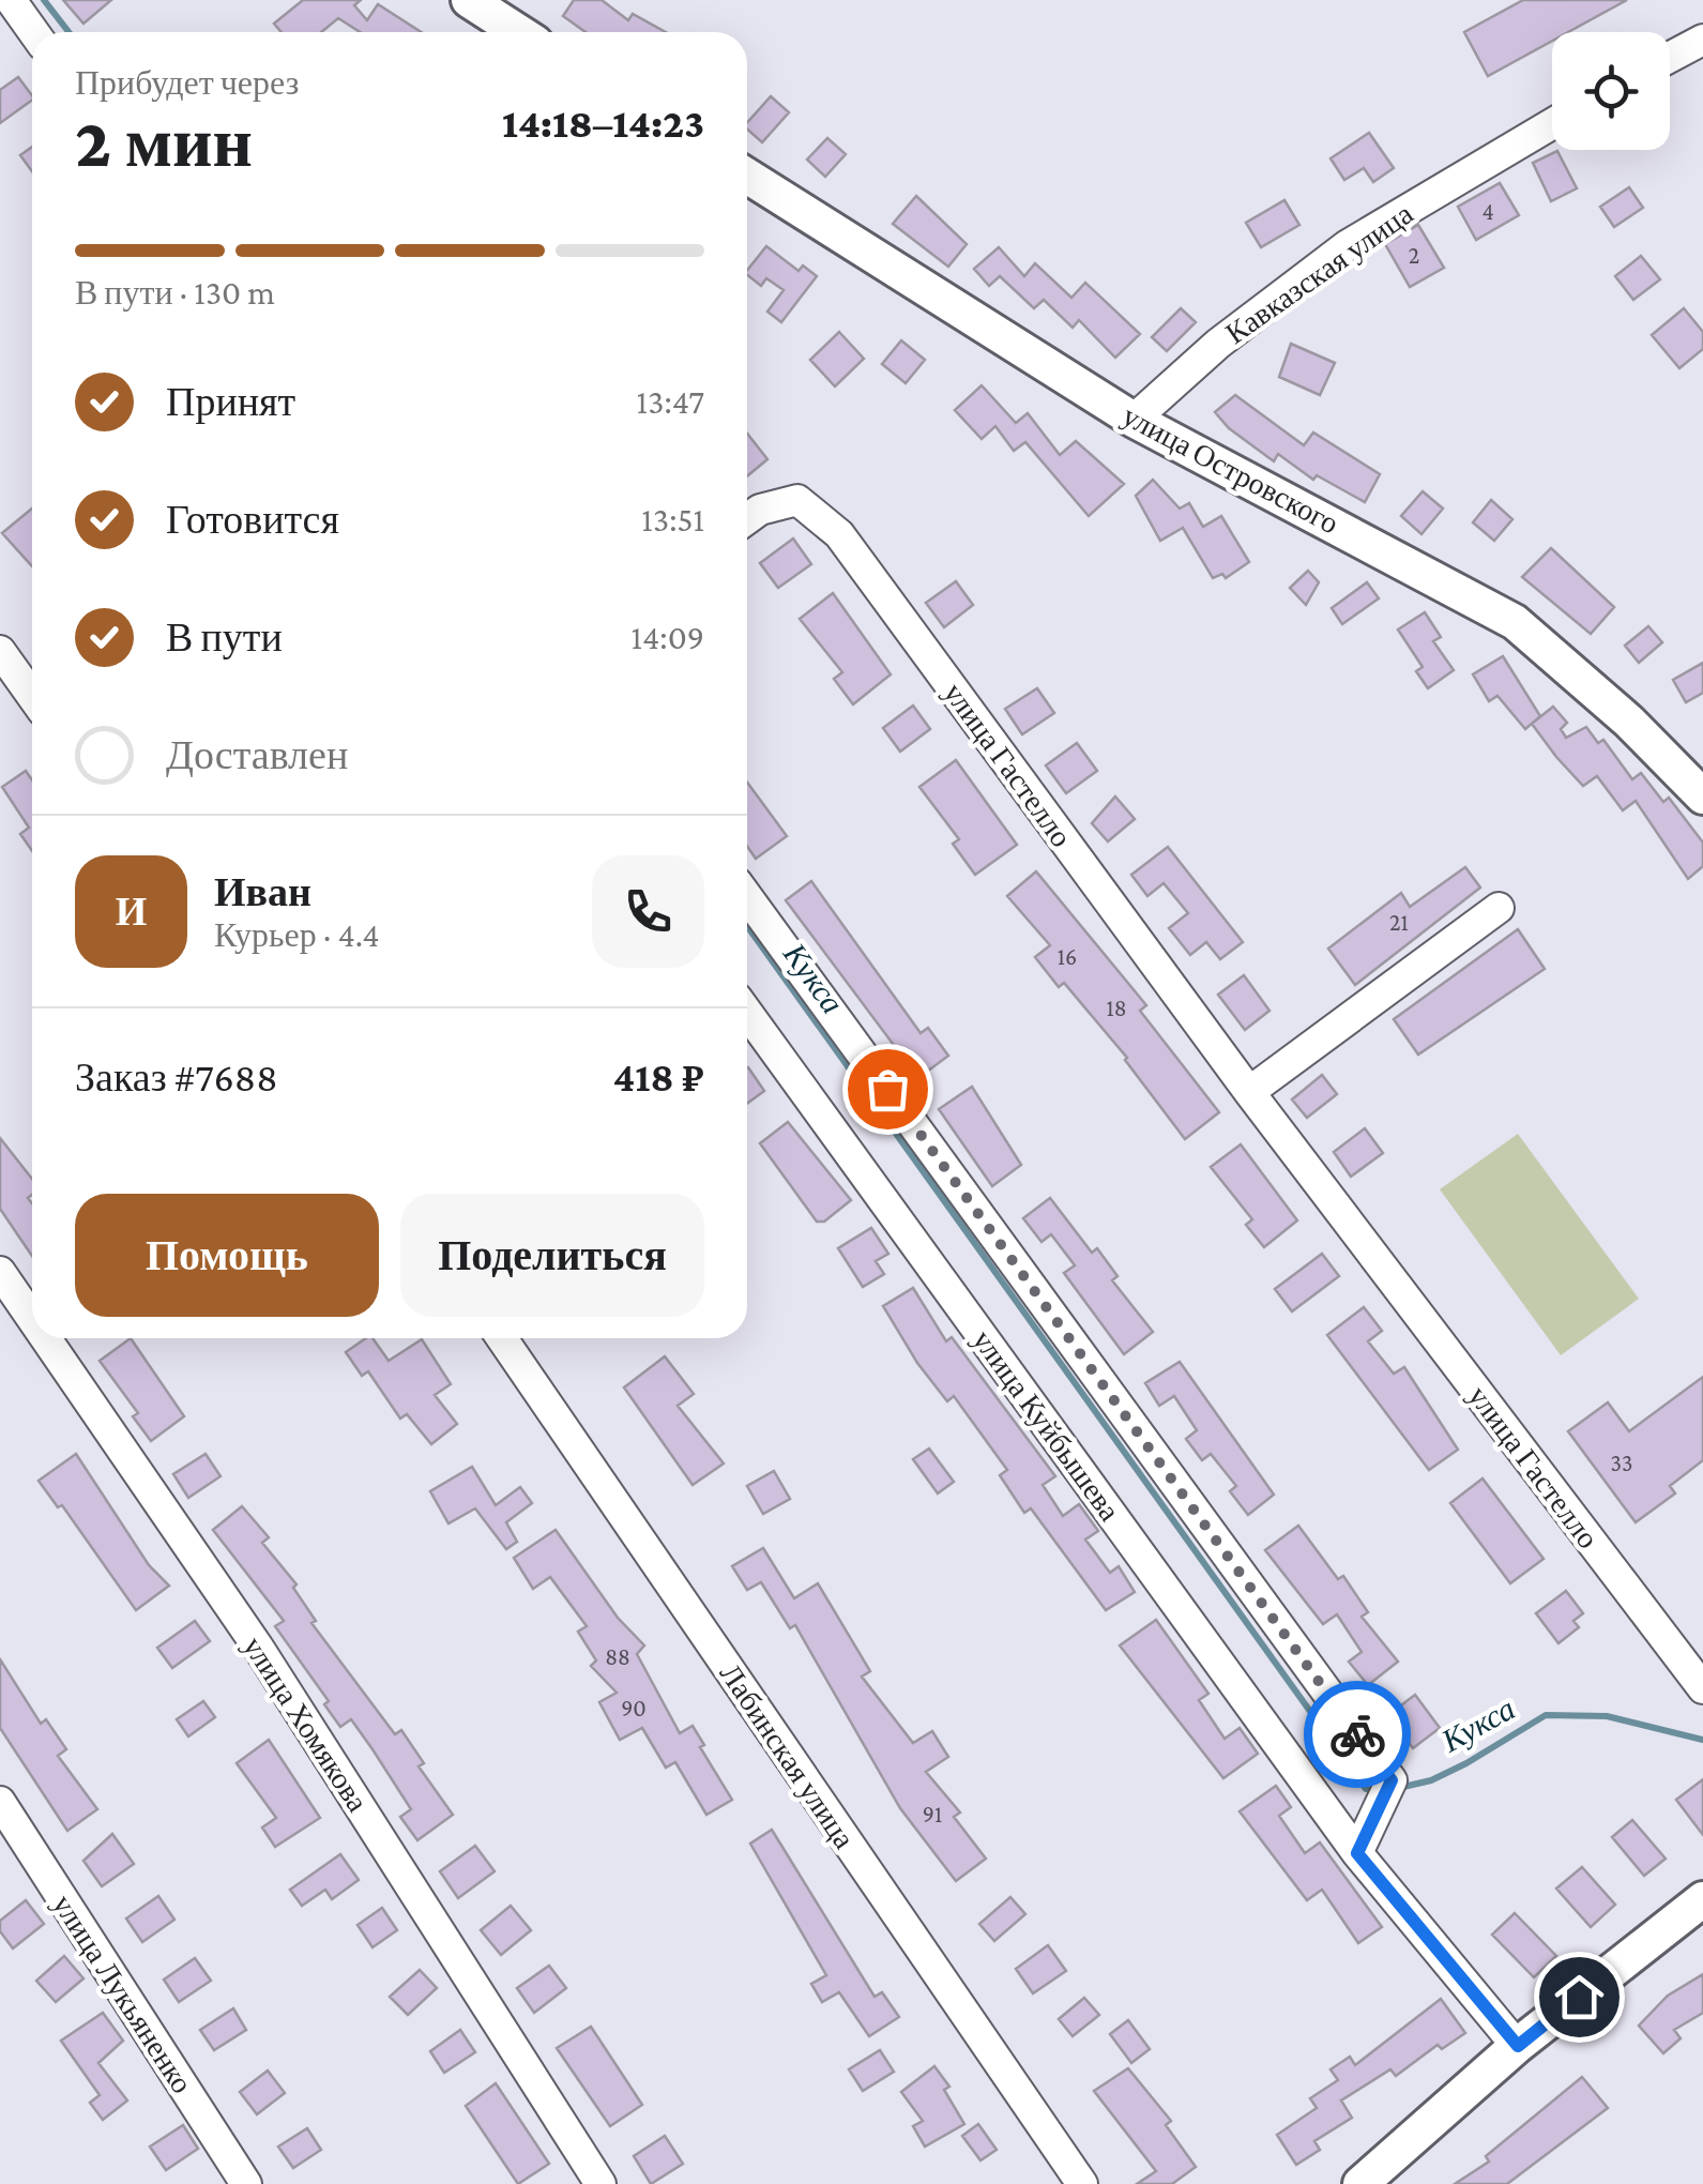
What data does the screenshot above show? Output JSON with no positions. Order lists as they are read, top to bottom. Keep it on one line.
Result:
{"streets":{"street":["Кавказская улица","улица Островского","улица Гастелло","улица Куйбышева","улица Хомякова","Лабинская улица","улица Лукьяненко"]},"crossings":[["Кавказская улица","улица Островского"]],"water":["Кукса"],"house_numbers":["4","2","21","16","18","33","88","90","91"],"page":{"heading":["2 мин","Прибудет через","14:18–14:23"],"panel":["Иван","Курьер · 4.4","Заказ #7688","418 ₽"],"bar":"В пути · 130 m","list":[["Принят","13:47"],["Готовится","13:51"],["В пути","14:09"],"Доставлен"],"round":"И","buttons":["Помощь","Поделиться"]}}
